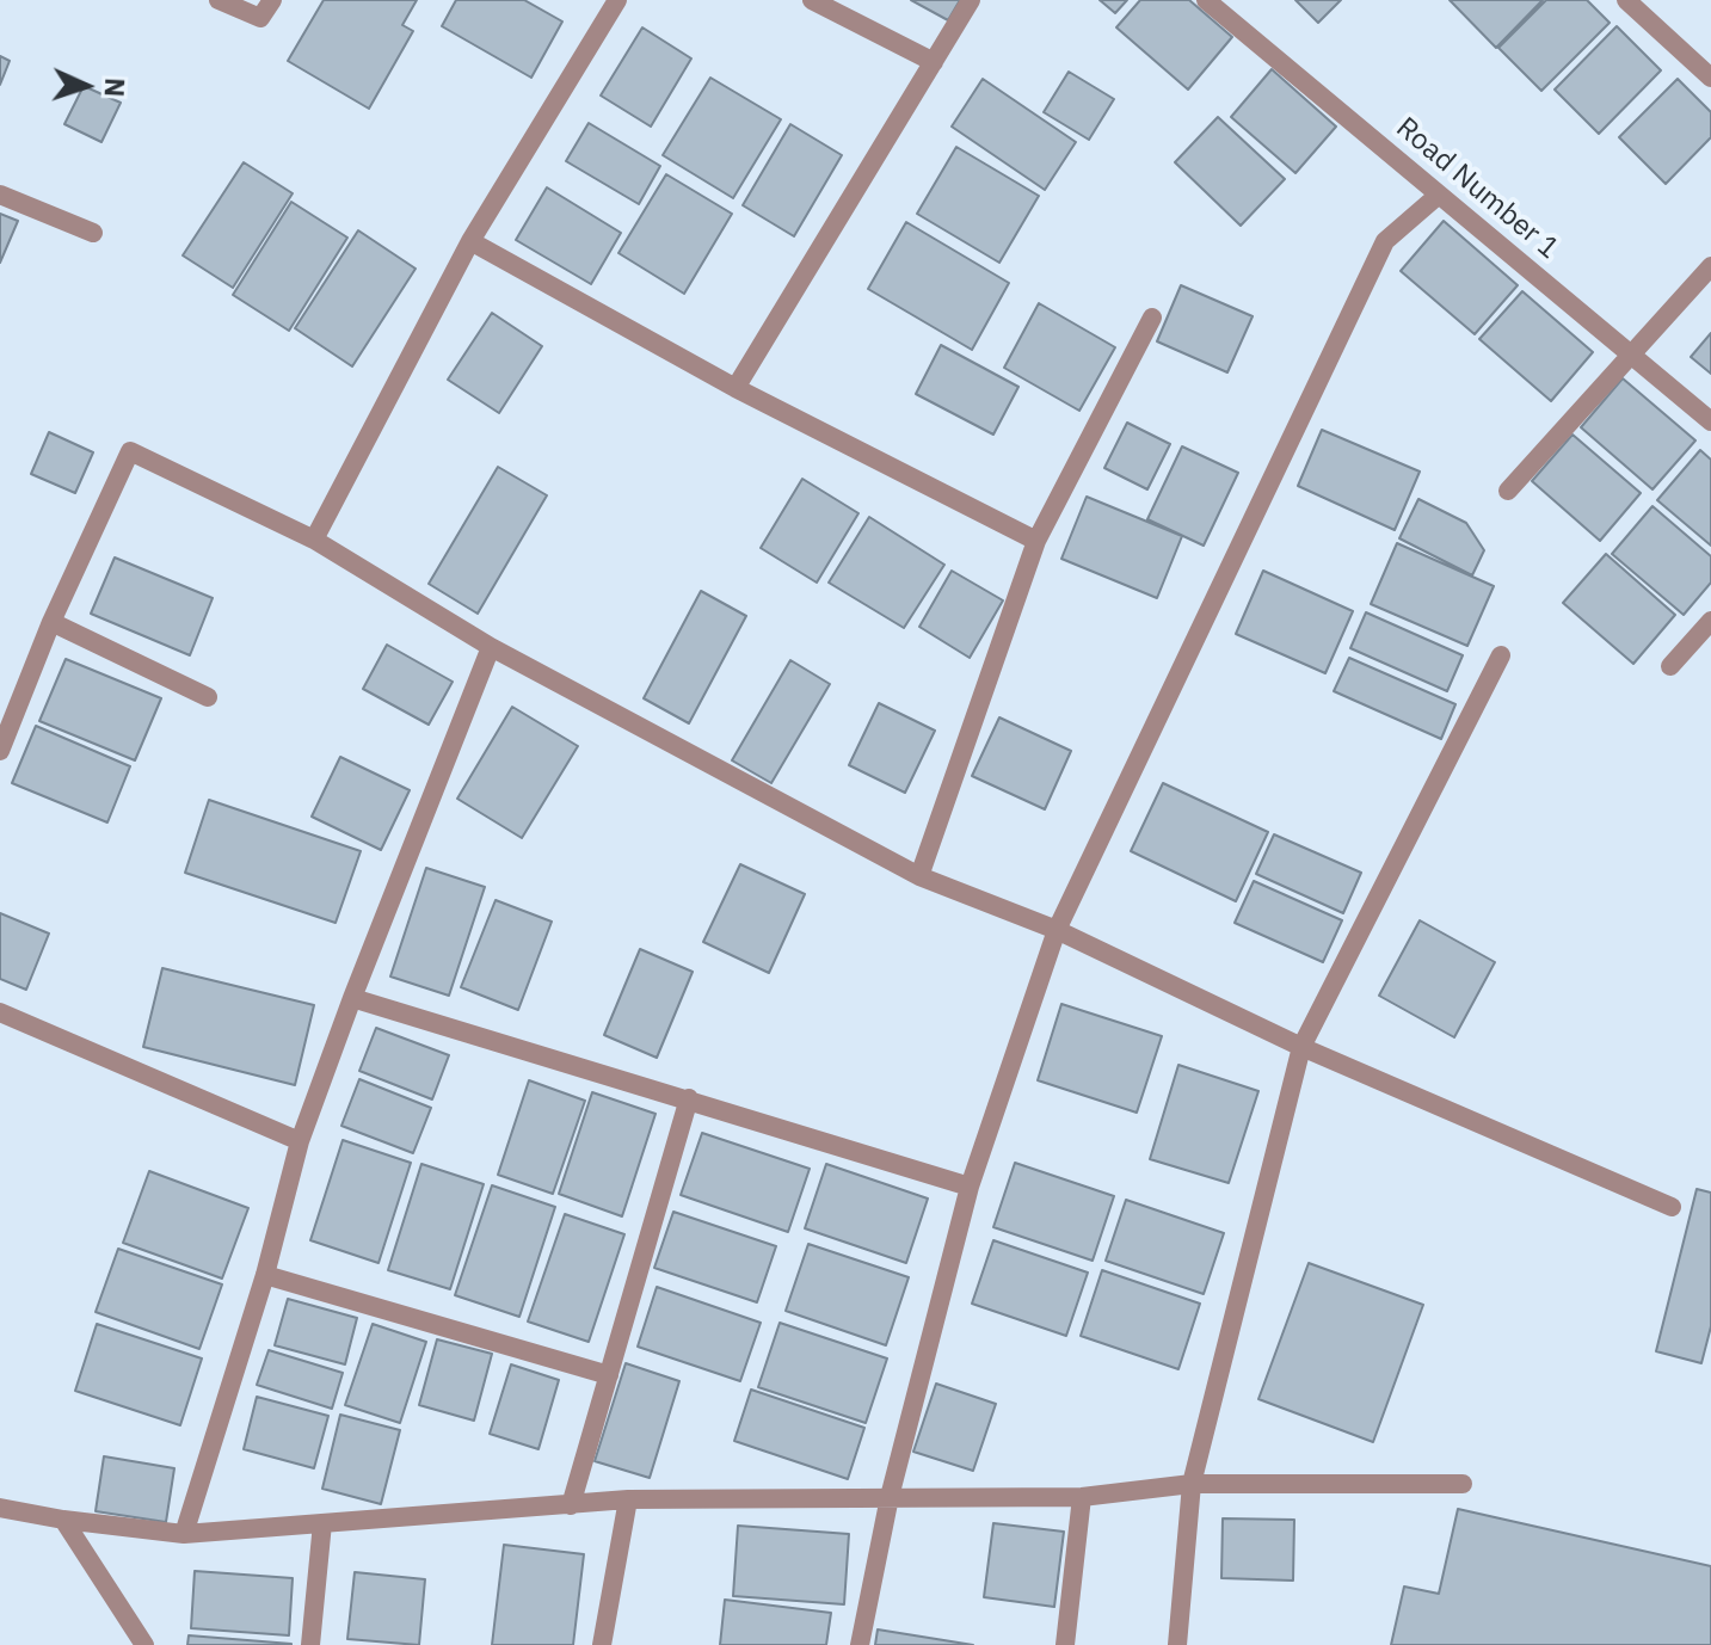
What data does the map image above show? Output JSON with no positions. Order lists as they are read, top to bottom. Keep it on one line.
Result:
{"streets":{"street":["Road Number 1"]},"north":"right"}
